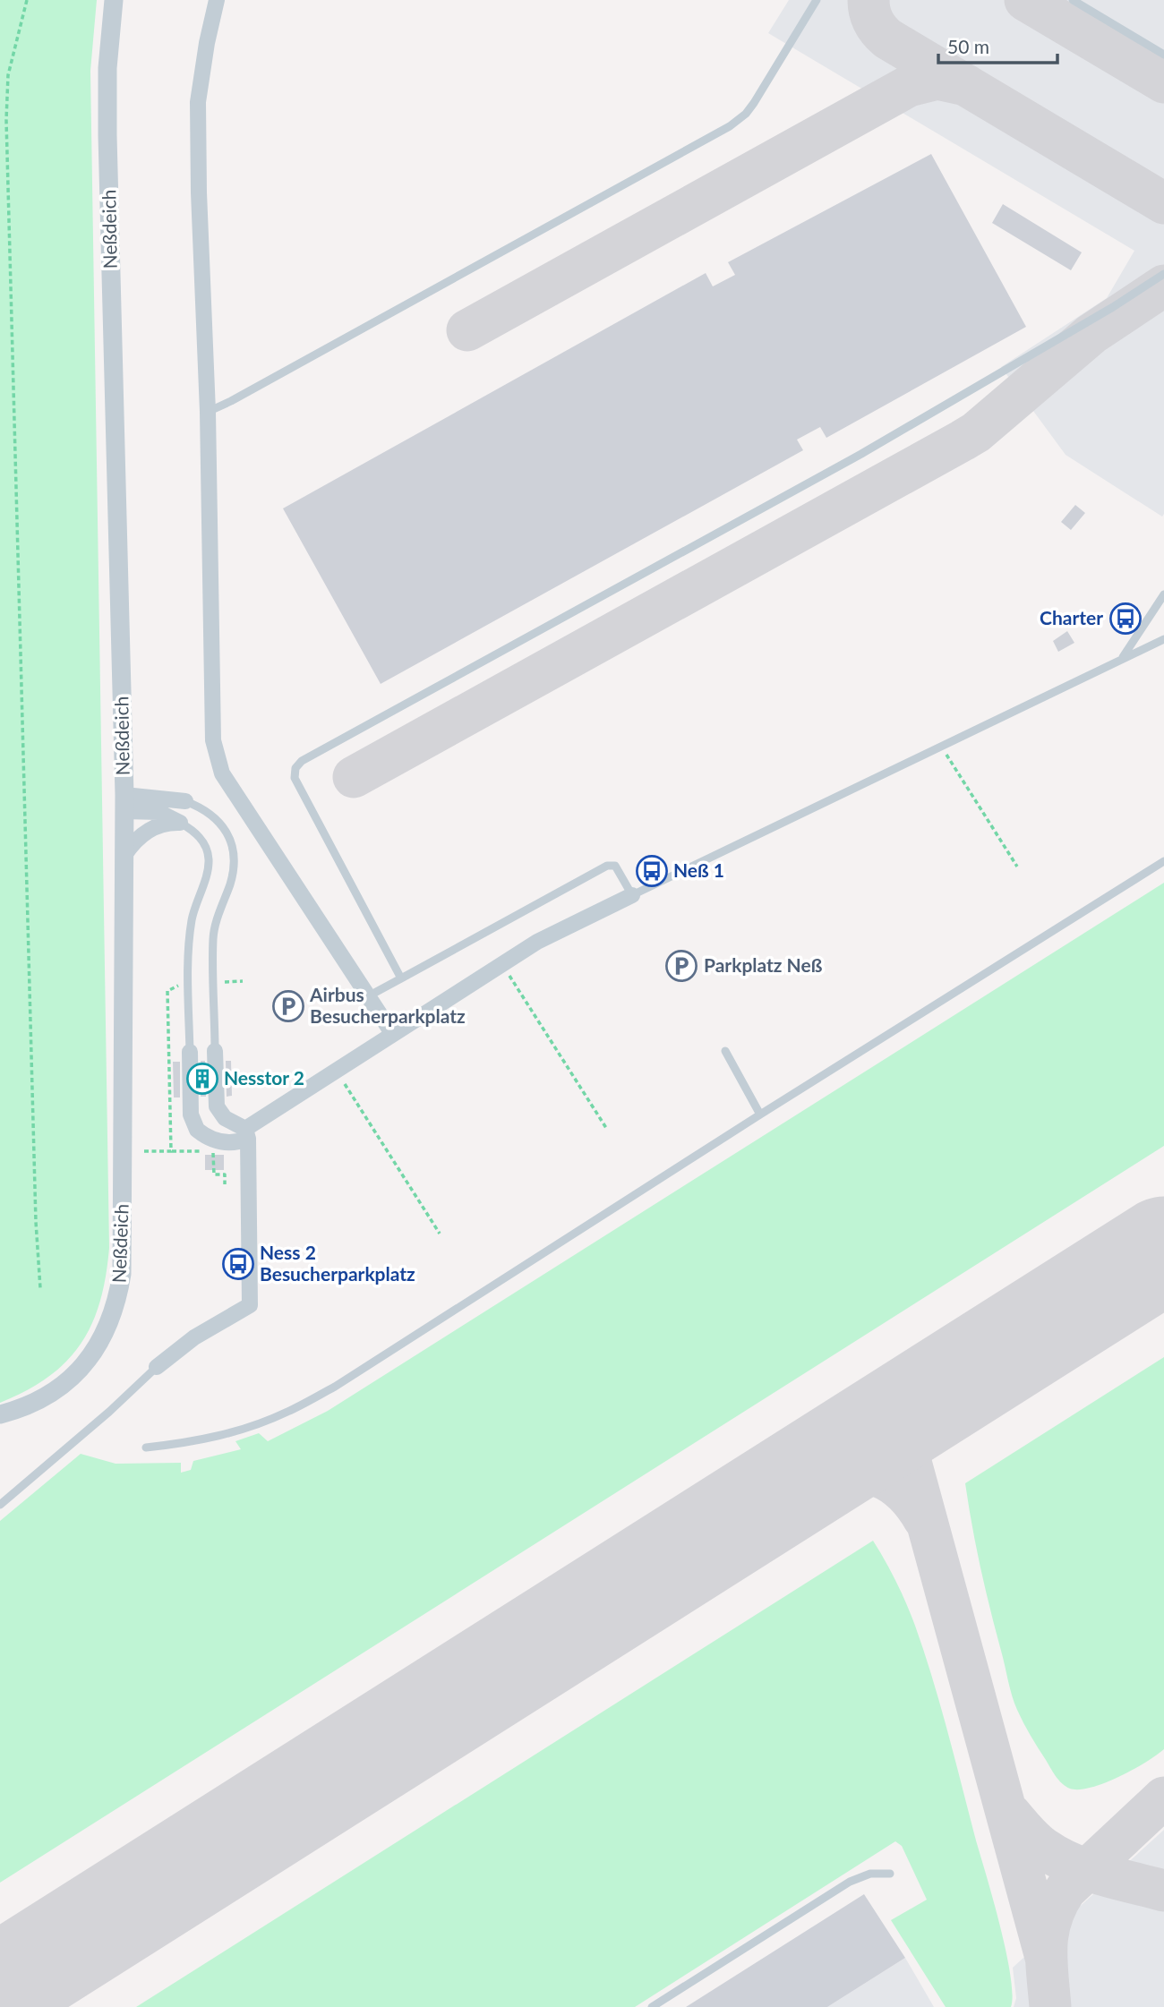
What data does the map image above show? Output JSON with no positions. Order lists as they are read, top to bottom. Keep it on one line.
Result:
{"streets":{"street":["Neßdeich"]},"places":{"bus stop":["Charter","Neß 1","Ness 2 Besucherparkplatz"],"parking":["Parkplatz Neß","Airbus Besucherparkplatz"],"building":["Nesstor 2"]},"scale_bar":"50 m"}
